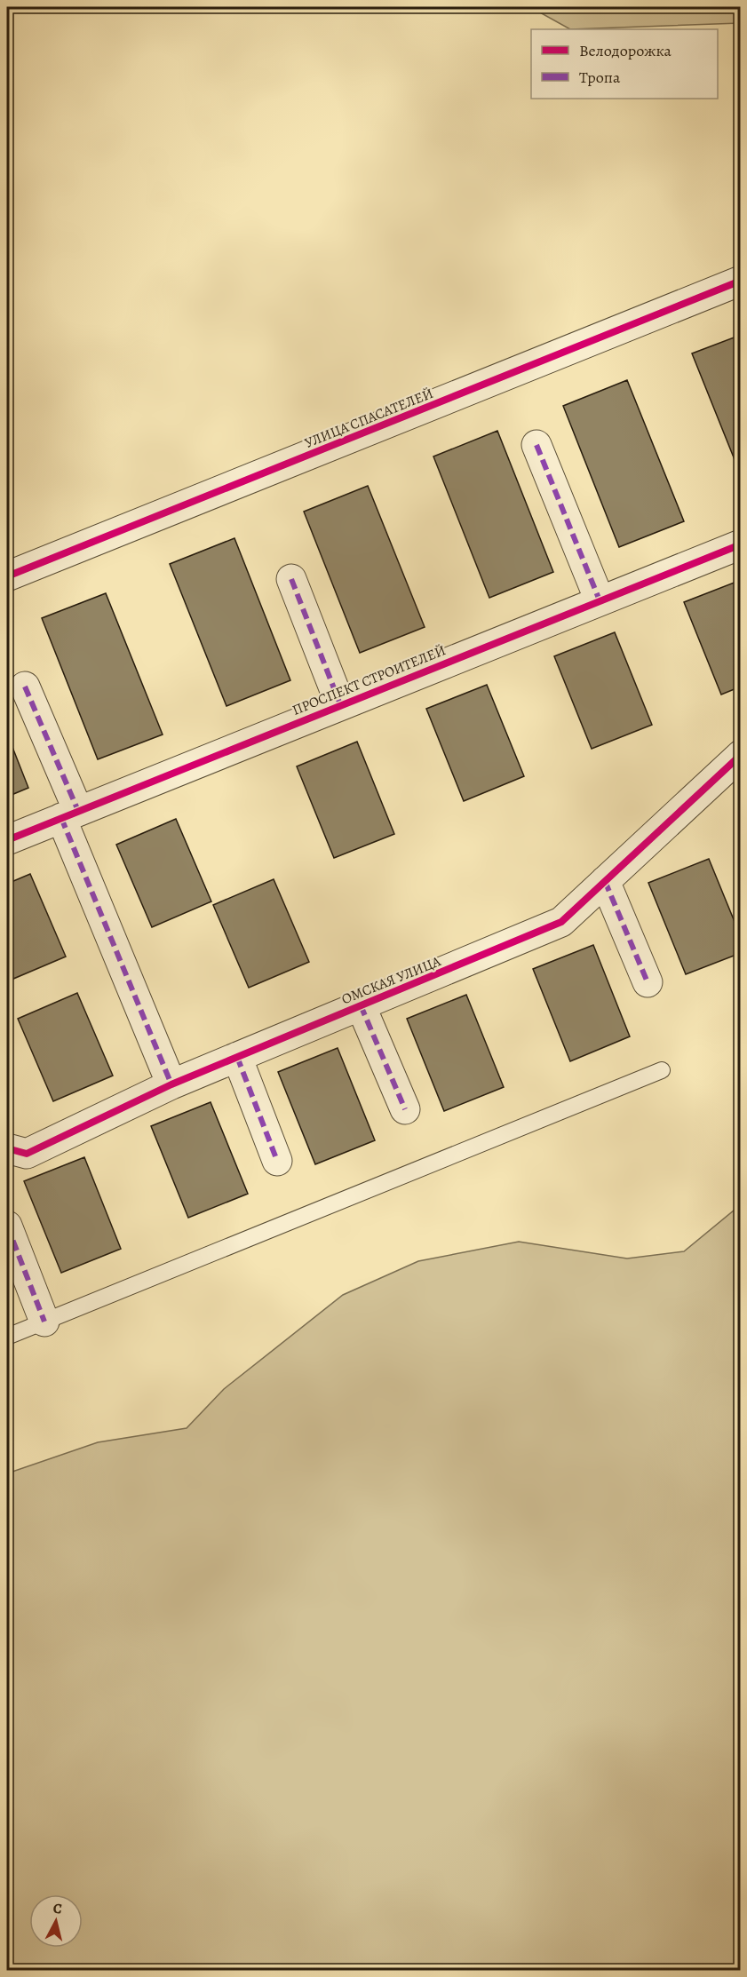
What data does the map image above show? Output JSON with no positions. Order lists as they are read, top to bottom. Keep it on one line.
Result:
{"streets":{"street":["УЛИЦА СПАСАТЕЛЕЙ","ПРОСПЕКТ СТРОИТЕЛЕЙ","ОМСКАЯ УЛИЦА"]},"legend":["Велодорожка","Тропа"],"north":"top"}
